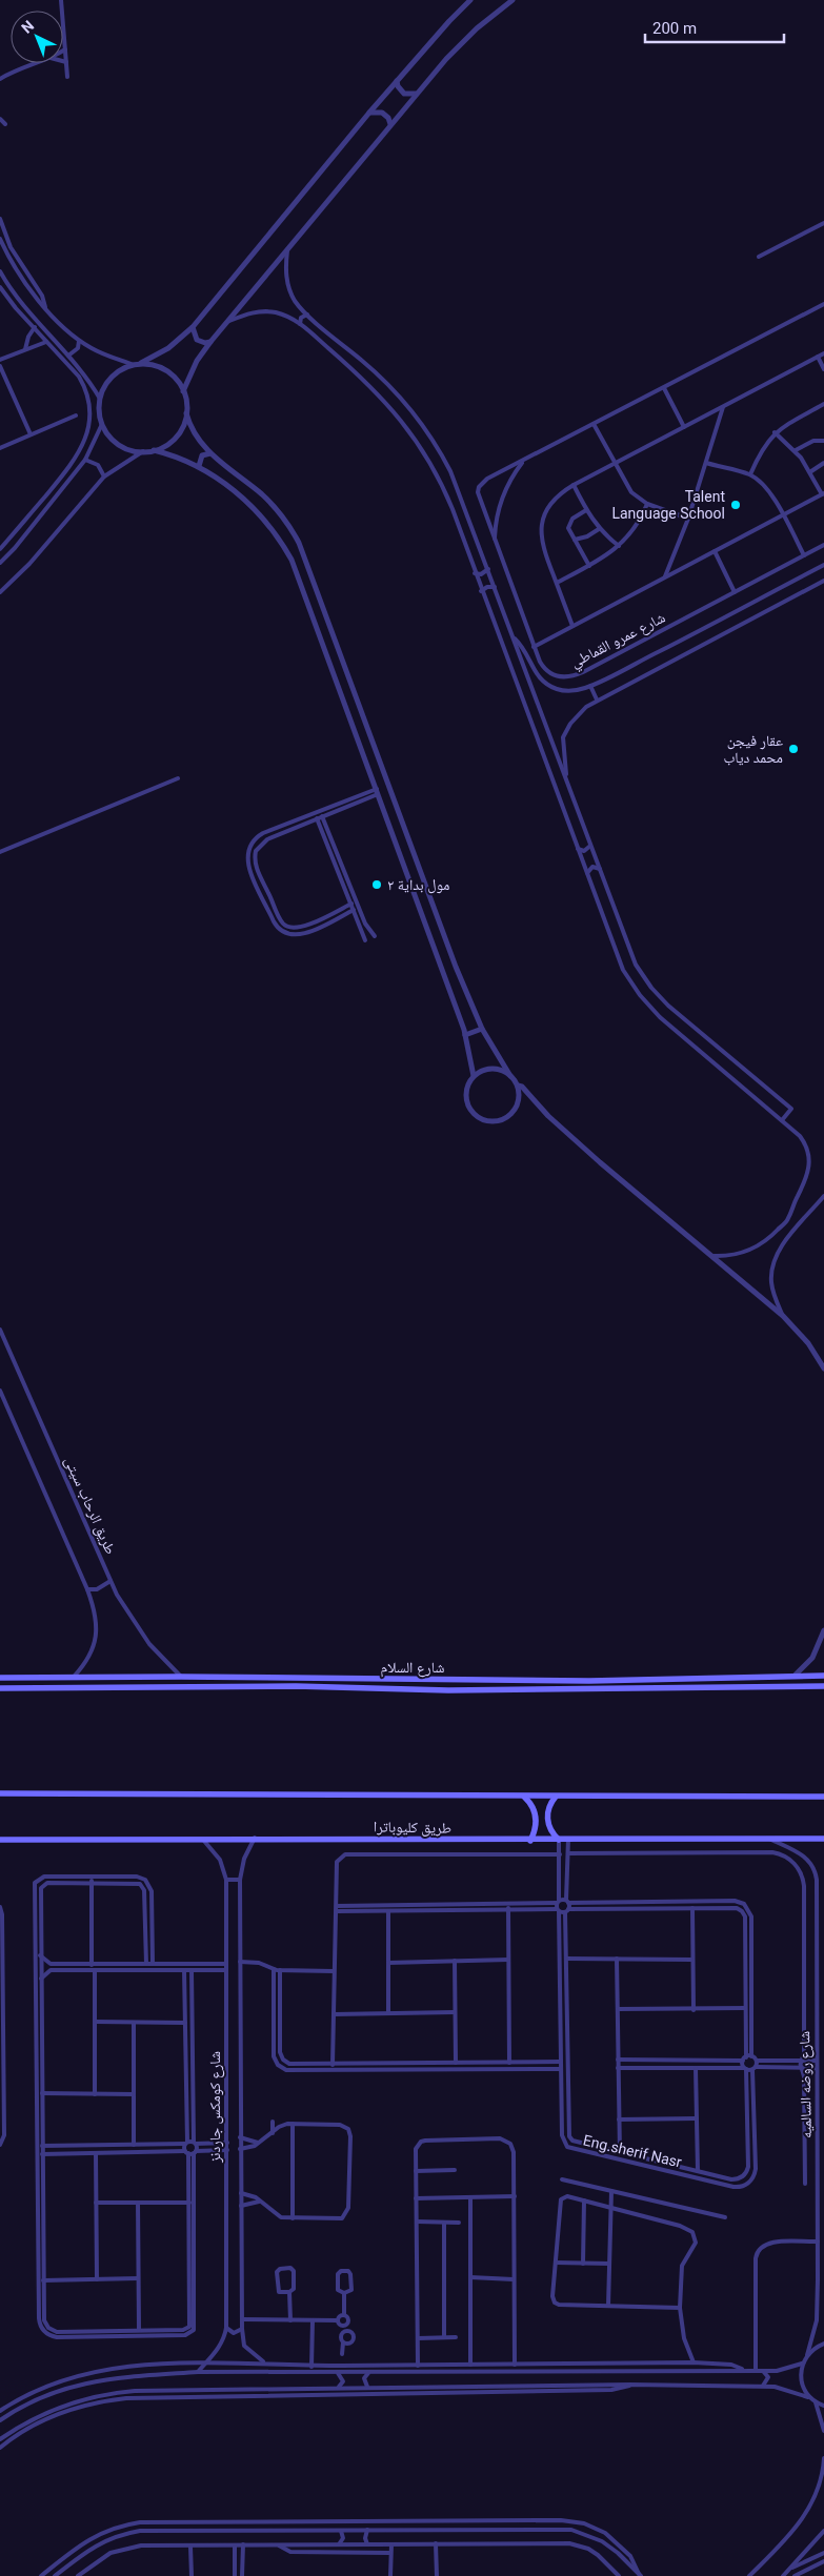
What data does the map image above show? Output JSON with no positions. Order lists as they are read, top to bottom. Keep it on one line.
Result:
{"streets":{"main road":["شارع السلام","طريق كليوباترا"],"street":["شارع عمرو القماطي","طريق الرحاب سيتى","شارع روضه السالميه","شارع كومكس جاردنز","Eng.sherif Nasr"]},"crossings":[["طريق الرحاب سيتى","شارع السلام"],["طريق كليوباترا","شارع روضه السالميه"],["طريق كليوباترا","شارع كومكس جاردنز"],["طريق كليوباترا","Eng.sherif Nasr"]],"places":["Talent Language School","عقار فيجن محمد دياب","مول بداية ۲"],"scale_bar":"200 m","north":"top left"}
